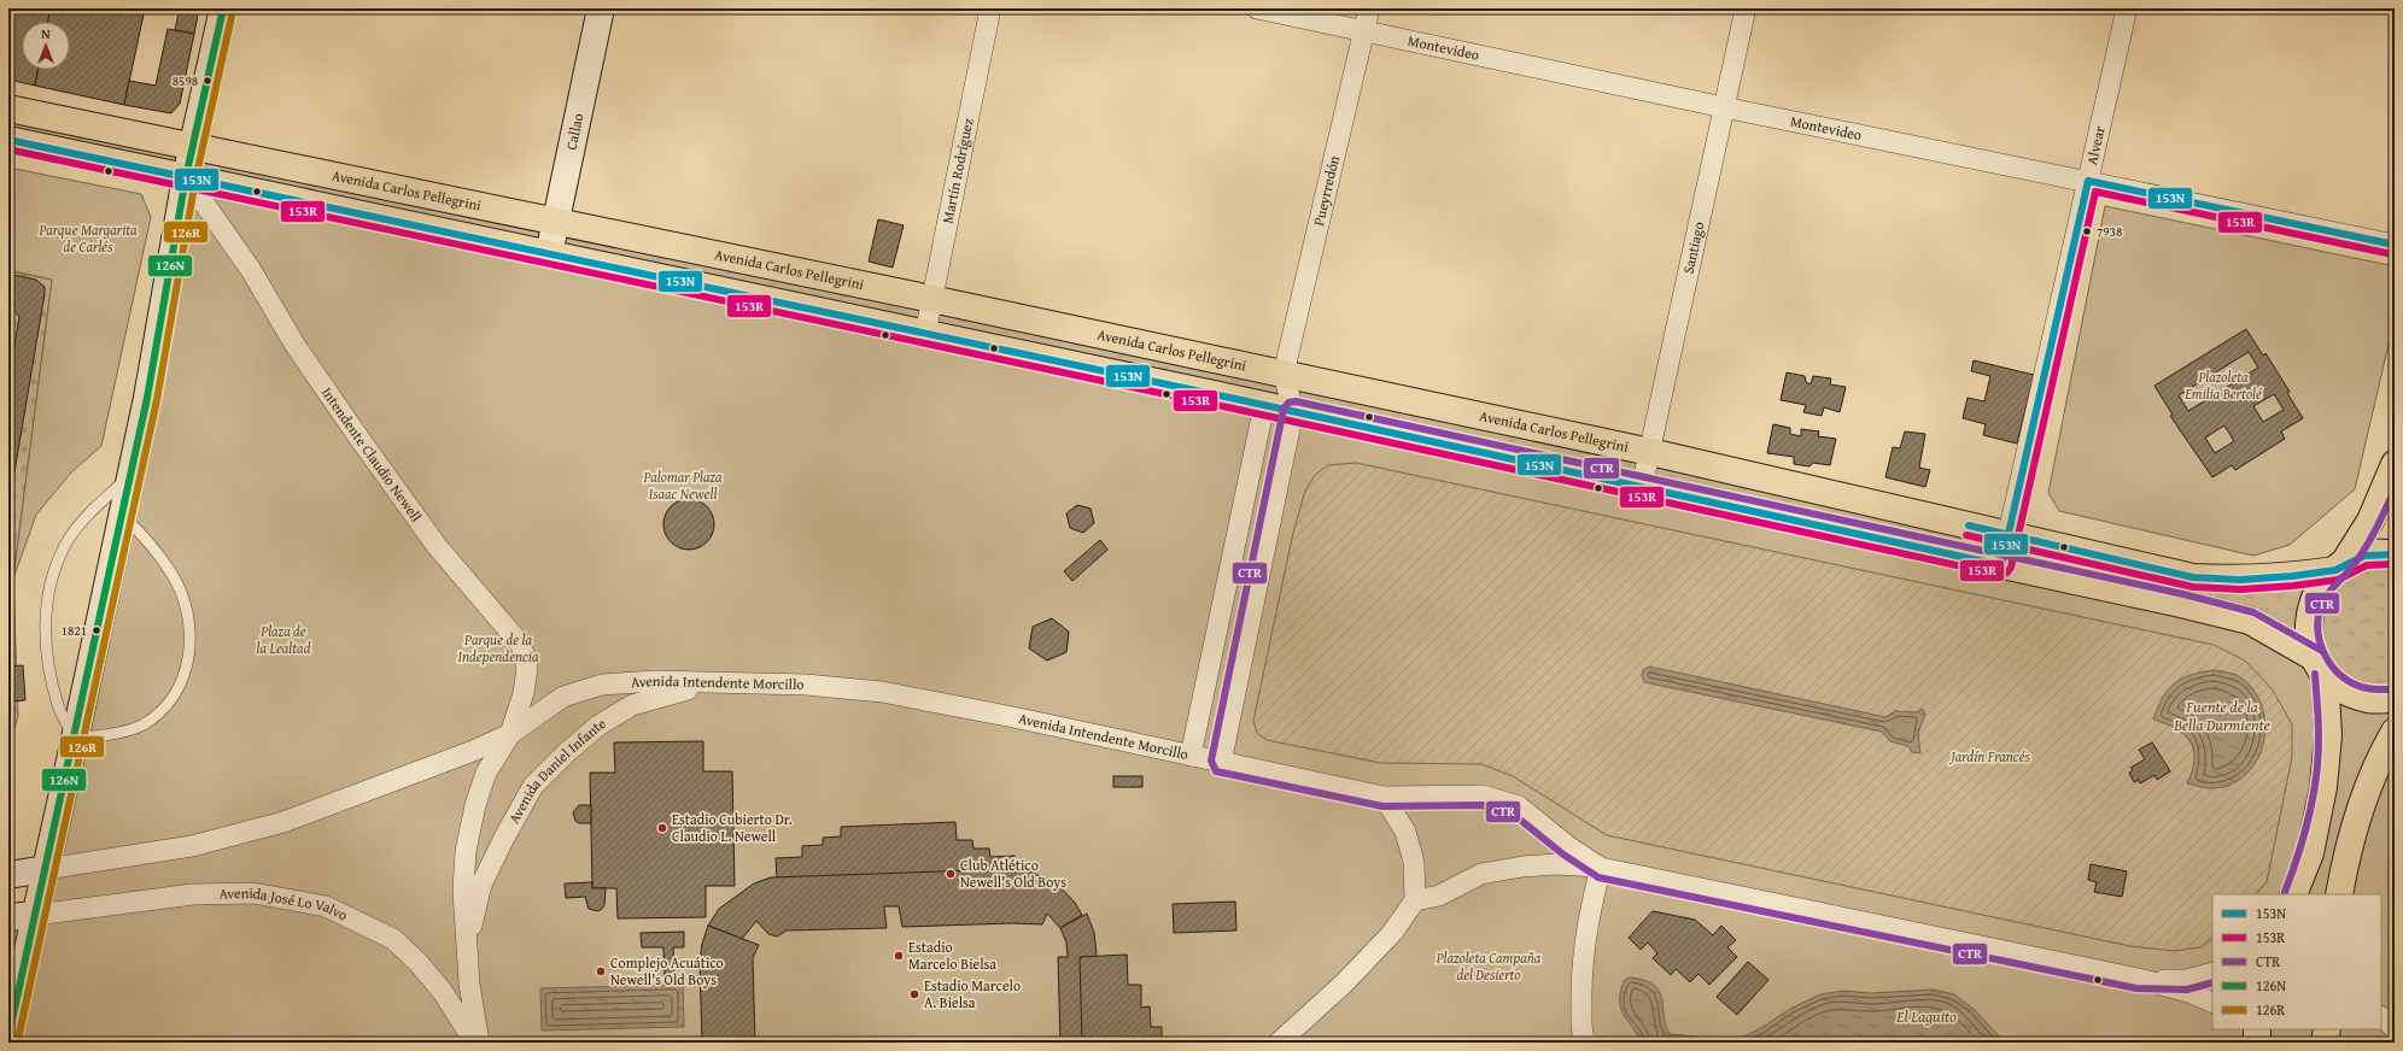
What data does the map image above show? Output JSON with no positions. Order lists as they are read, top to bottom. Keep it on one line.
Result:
{"streets":{"main road":["Callao","Avenida Carlos Pellegrini"],"street":["Montevideo","Alvear","Martín Rodríguez","Pueyrredón","Santiago","Intendente Claudio Newell","Avenida Intendente Morcillo","Avenida Daniel Infante","Avenida José Lo Valvo"]},"crossings":[["Montevideo","Alvear"],["Montevideo","Pueyrredón"],["Montevideo","Santiago"],["Callao","Avenida Carlos Pellegrini"],["Alvear","Avenida Carlos Pellegrini"],["Martín Rodríguez","Avenida Carlos Pellegrini"],["Avenida Carlos Pellegrini","Pueyrredón"],["Avenida Carlos Pellegrini","Santiago"],["Intendente Claudio Newell","Avenida Intendente Morcillo"],["Intendente Claudio Newell","Avenida Daniel Infante"],["Avenida Intendente Morcillo","Avenida Daniel Infante"],["Avenida Daniel Infante","Avenida José Lo Valvo"]],"water":["Fuente de la Bella Durmiente","El Laguito"],"parks":["Parque Margarita de Carlés","Plazoleta Emilia Bertolé","Palomar Plaza Isaac Newell","Plaza de la Lealtad","Parque de la Independencia","Jardín Francés","Plazoleta Campaña del Desierto"],"places":["8598","7938","1821","Estadio Cubierto Dr. Claudio L. Newell","Club Atlético Newell's Old Boys","Estadio Marcelo Bielsa","Complejo Acuático Newell's Old Boys","Estadio Marcelo A. Bielsa"],"lines":["transit line 126N","transit line 126R","transit line 153N","transit line 153R","transit line CTR"],"legend":["153N","153R","CTR","126N","126R"],"north":"top"}
